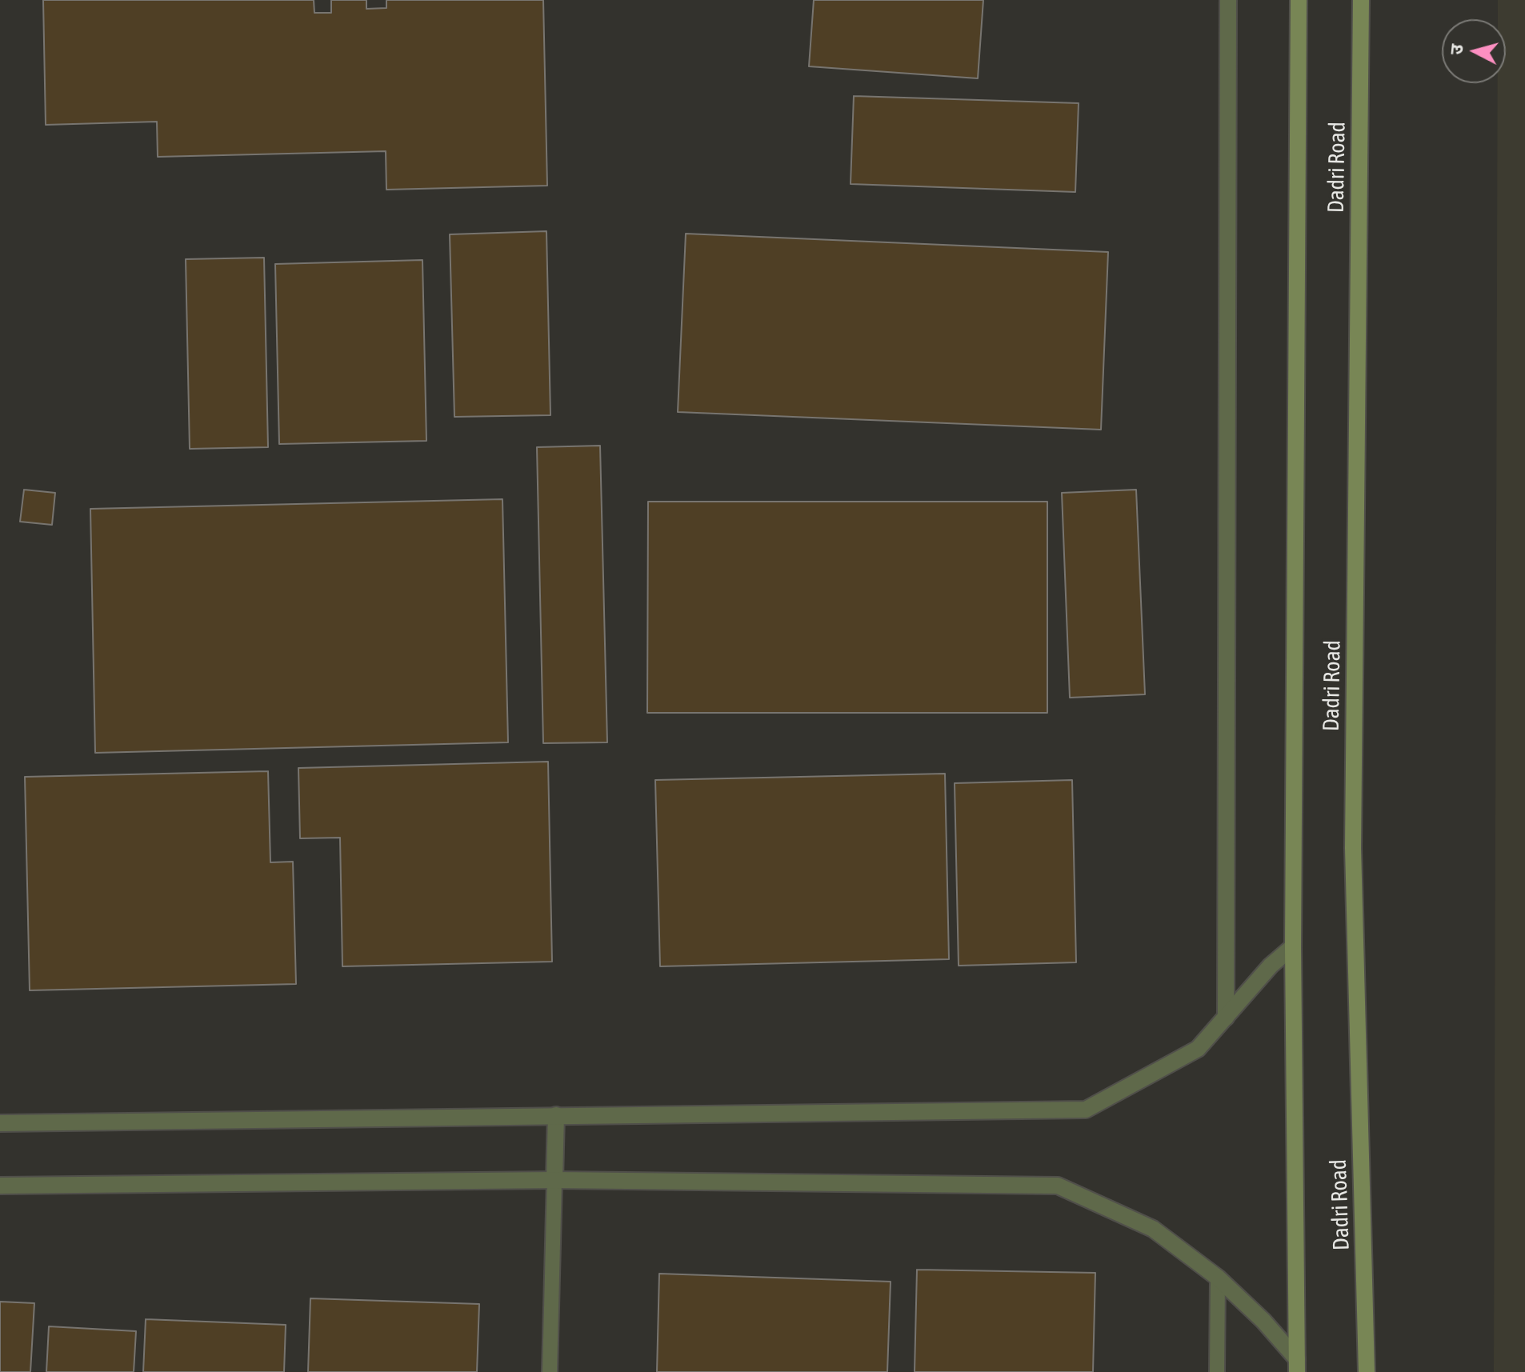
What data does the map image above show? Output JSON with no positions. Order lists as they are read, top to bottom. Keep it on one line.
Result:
{"streets":{"main road":["Dadri Road"]},"north":"left"}
